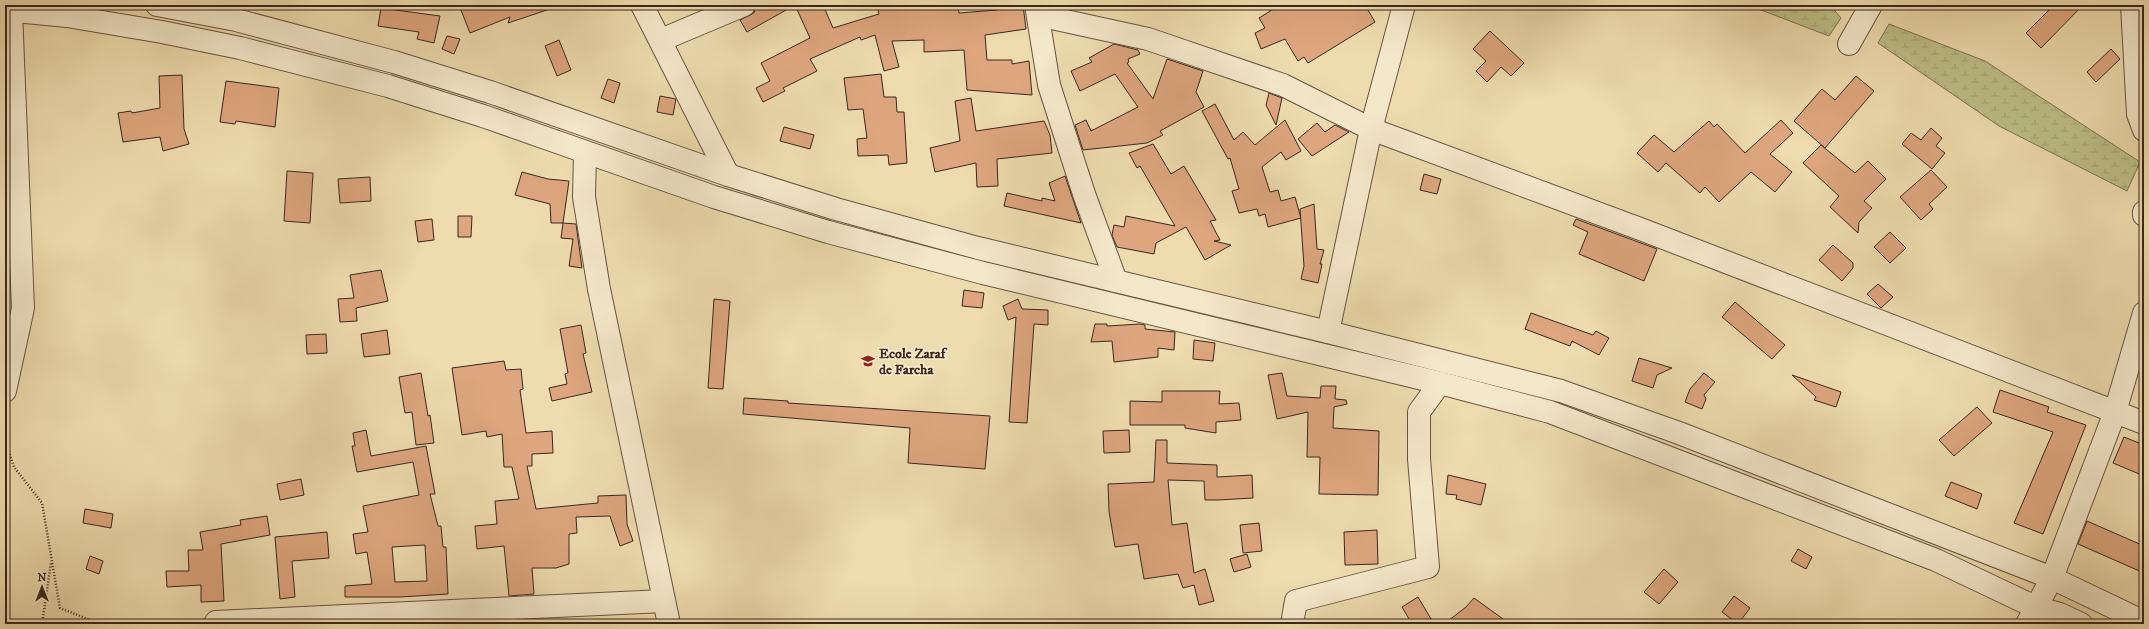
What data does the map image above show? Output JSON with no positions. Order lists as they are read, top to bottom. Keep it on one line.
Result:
{"places":{"school or university":["Ecole Zaraf de Farcha"]},"north":"top"}
